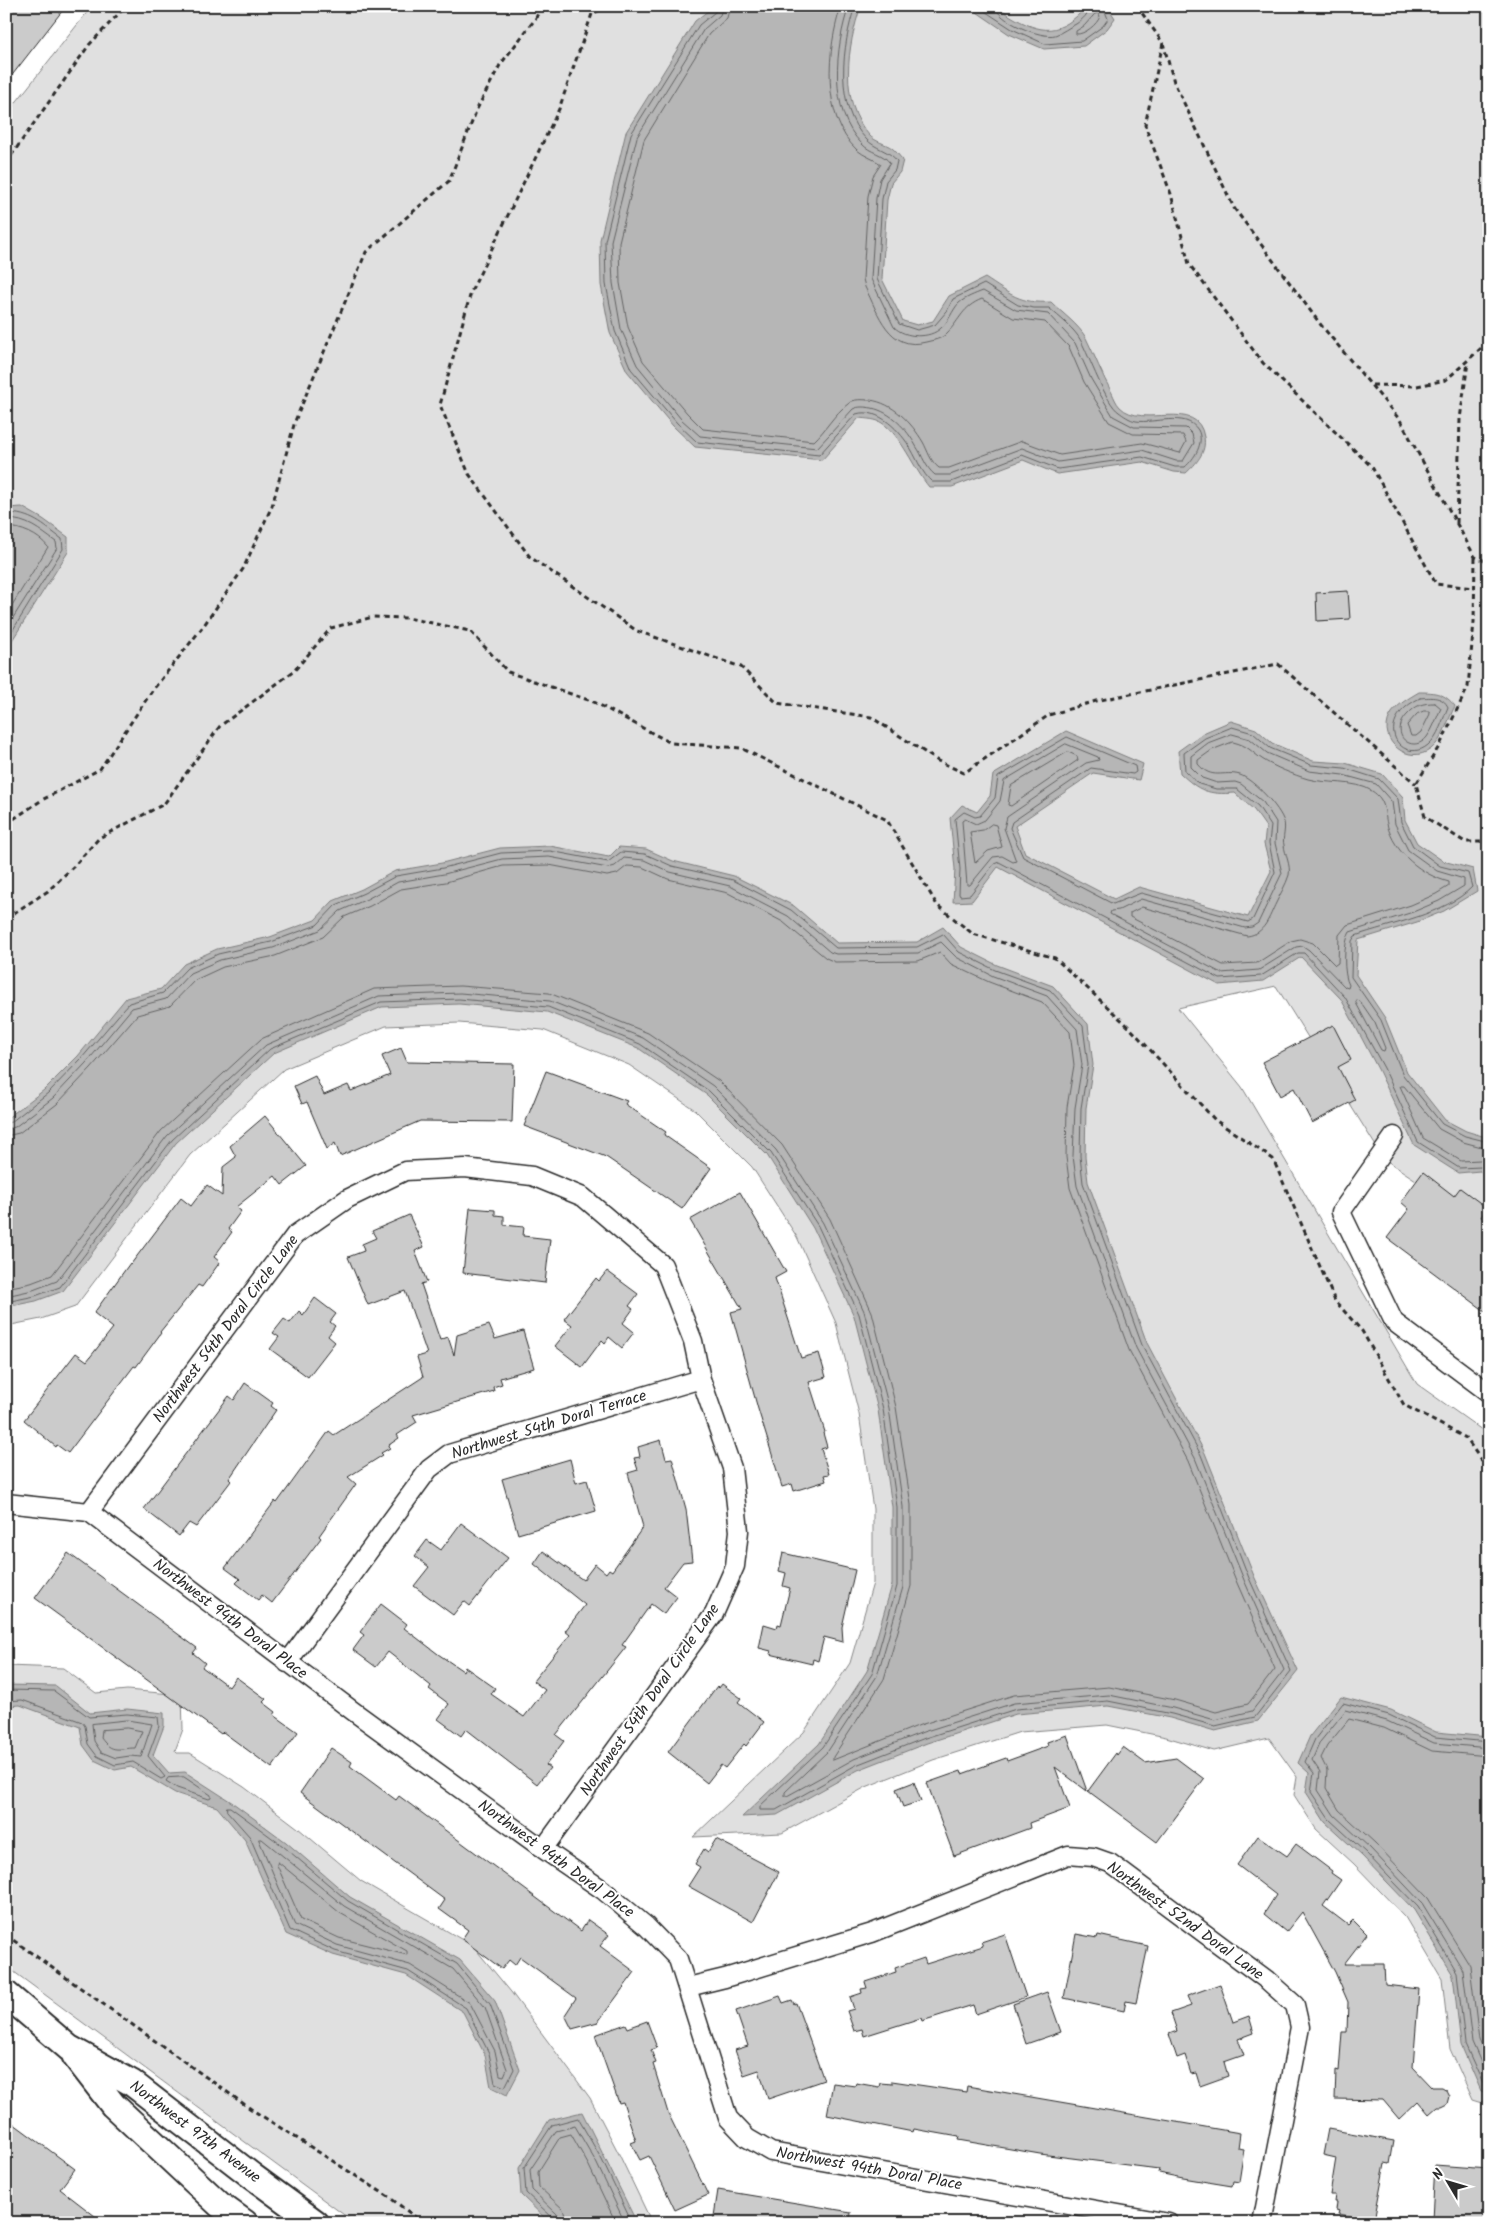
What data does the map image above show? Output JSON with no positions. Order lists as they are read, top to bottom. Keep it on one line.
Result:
{"streets":{"street":["Northwest 54th Doral Circle Lane","Northwest 54th Doral Terrace","Northwest 94th Doral Place","Northwest 52nd Doral Lane","Northwest 97th Avenue"]},"crossings":[["Northwest 54th Doral Circle Lane","Northwest 54th Doral Terrace"],["Northwest 54th Doral Circle Lane","Northwest 94th Doral Place"],["Northwest 54th Doral Terrace","Northwest 94th Doral Place"],["Northwest 94th Doral Place","Northwest 52nd Doral Lane"]],"north":"top left"}
